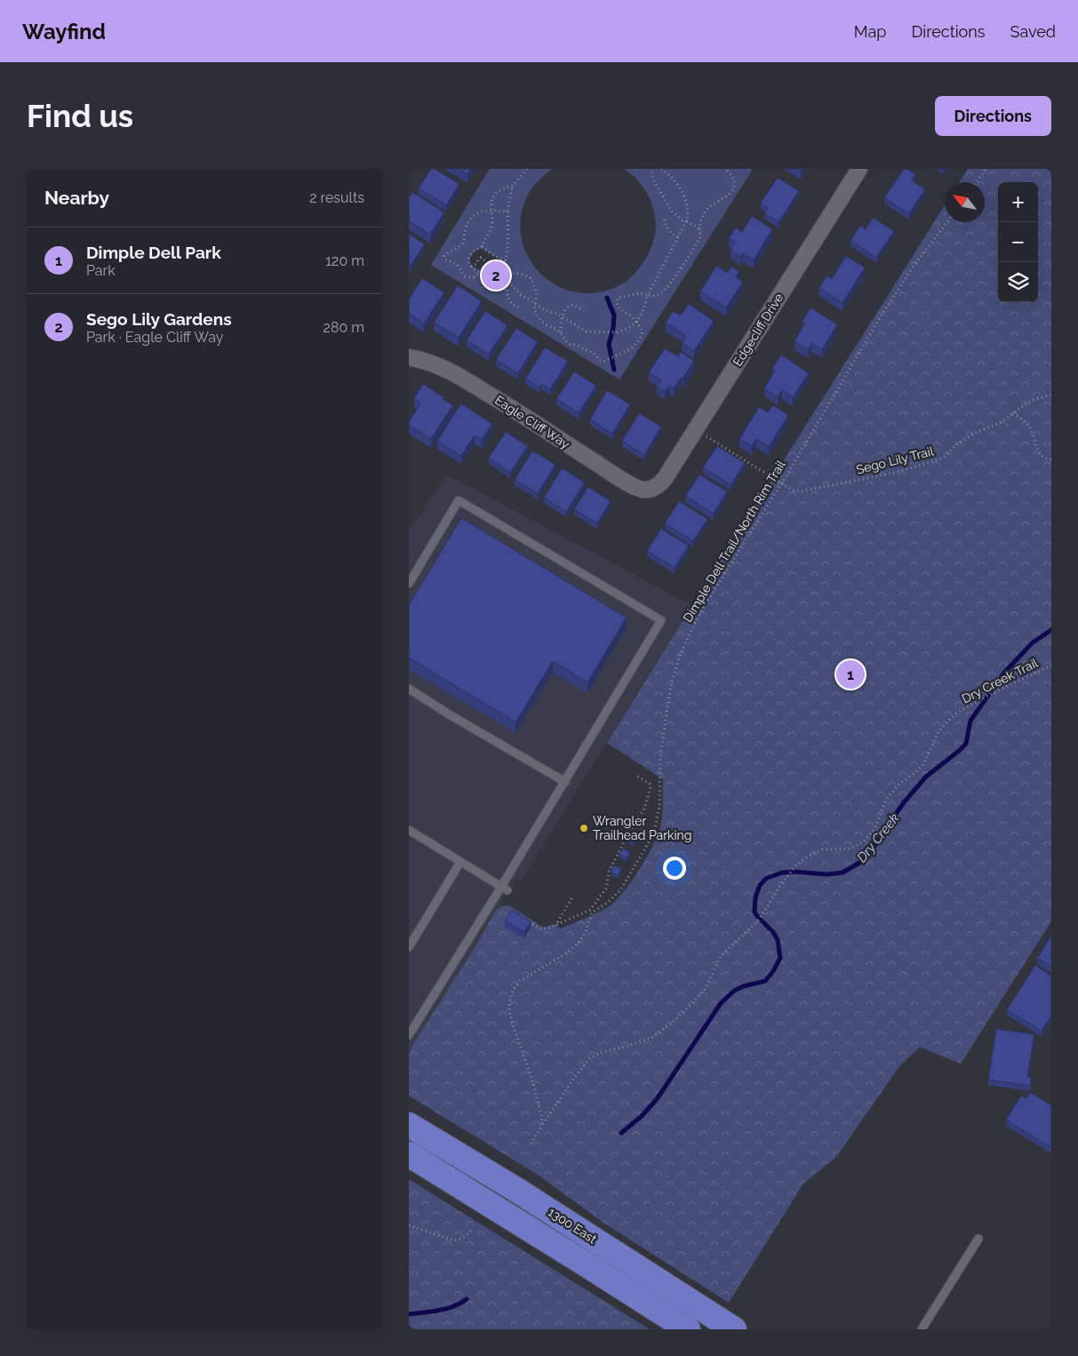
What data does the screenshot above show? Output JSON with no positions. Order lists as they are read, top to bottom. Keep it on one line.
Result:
{"streets":{"main road":["1300 East"],"street":["Edgecliff Drive","Eagle Cliff Way"],"path":["Sego Lily Trail","Dimple Dell Trail/North Rim Trail","Dry Creek Trail"]},"crossings":[["Edgecliff Drive","Eagle Cliff Way"],["Edgecliff Drive","Sego Lily Trail"],["Sego Lily Trail","Dimple Dell Trail/North Rim Trail"]],"water":["Dry Creek"],"places":["Wrangler Trailhead Parking"],"north":"top left","page":{"header":"Wayfind","nav":["Map","Directions","Saved"],"buttons":"Directions","title":"Find us","heading":["Nearby","2 results"],"map_buttons":["+","−"],"list":[{"mark":"1","name":"Dimple Dell Park","note":"Park","value":"120 m"},{"mark":"2","name":"Sego Lily Gardens","note":"Park · Eagle Cliff Way","value":"280 m"}],"pins":["2","1"]}}
